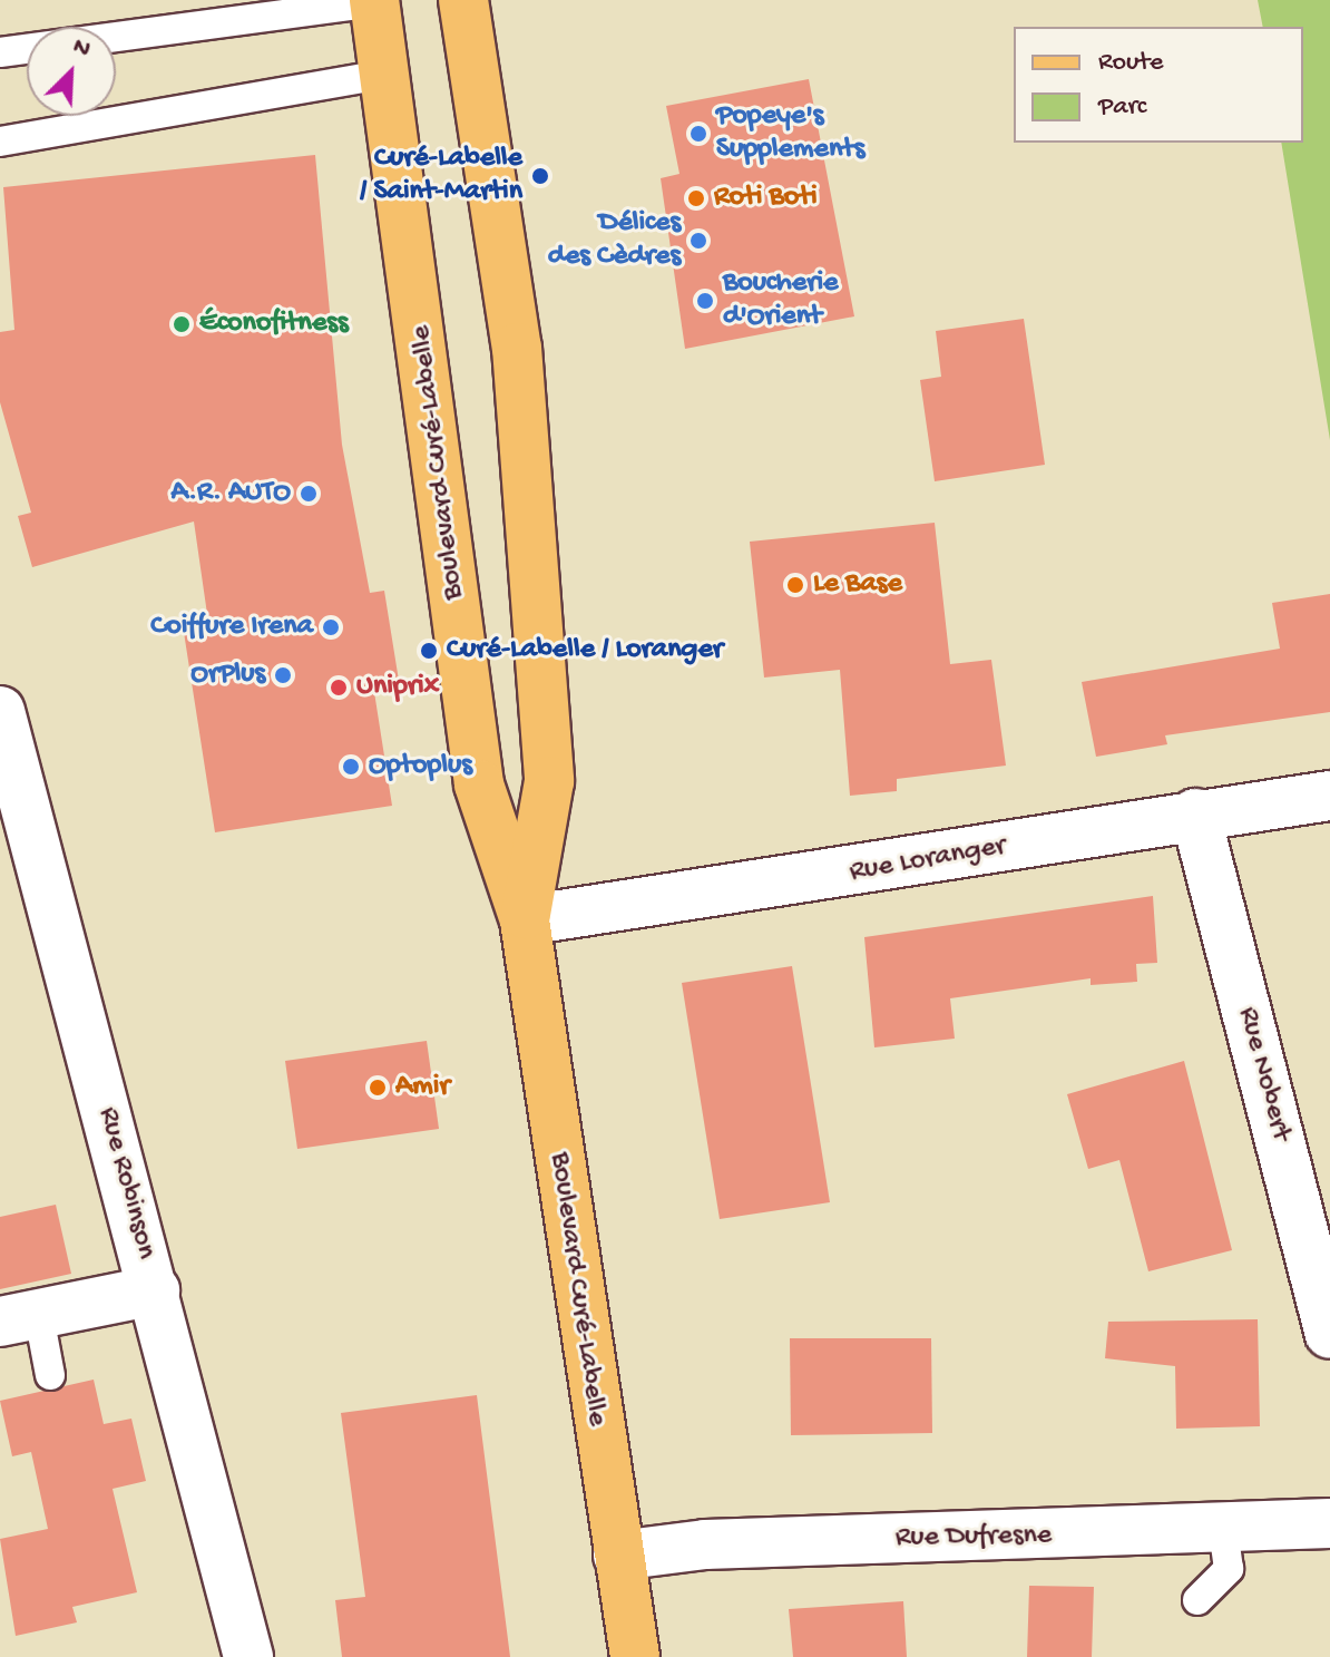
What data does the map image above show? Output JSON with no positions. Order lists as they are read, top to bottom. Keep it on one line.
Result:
{"streets":{"main road":["Boulevard Curé-Labelle"],"street":["Rue Loranger","Rue Nobert","Rue Robinson","Rue Dufresne"]},"crossings":[["Boulevard Curé-Labelle","Rue Loranger"],["Boulevard Curé-Labelle","Rue Dufresne"],["Rue Loranger","Rue Nobert"]],"places":["Popeye's Supplements","Curé-Labelle / Saint-Martin","Roti Boti","Délices des Cèdres","Boucherie d'Orient","Éconofitness","A.R. AUTO","Le Base","Coiffure Irena","Curé-Labelle / Loranger","OrPlus","Uniprix","Optoplus","Amir"],"legend":["Route","Parc"],"north":"top right"}
